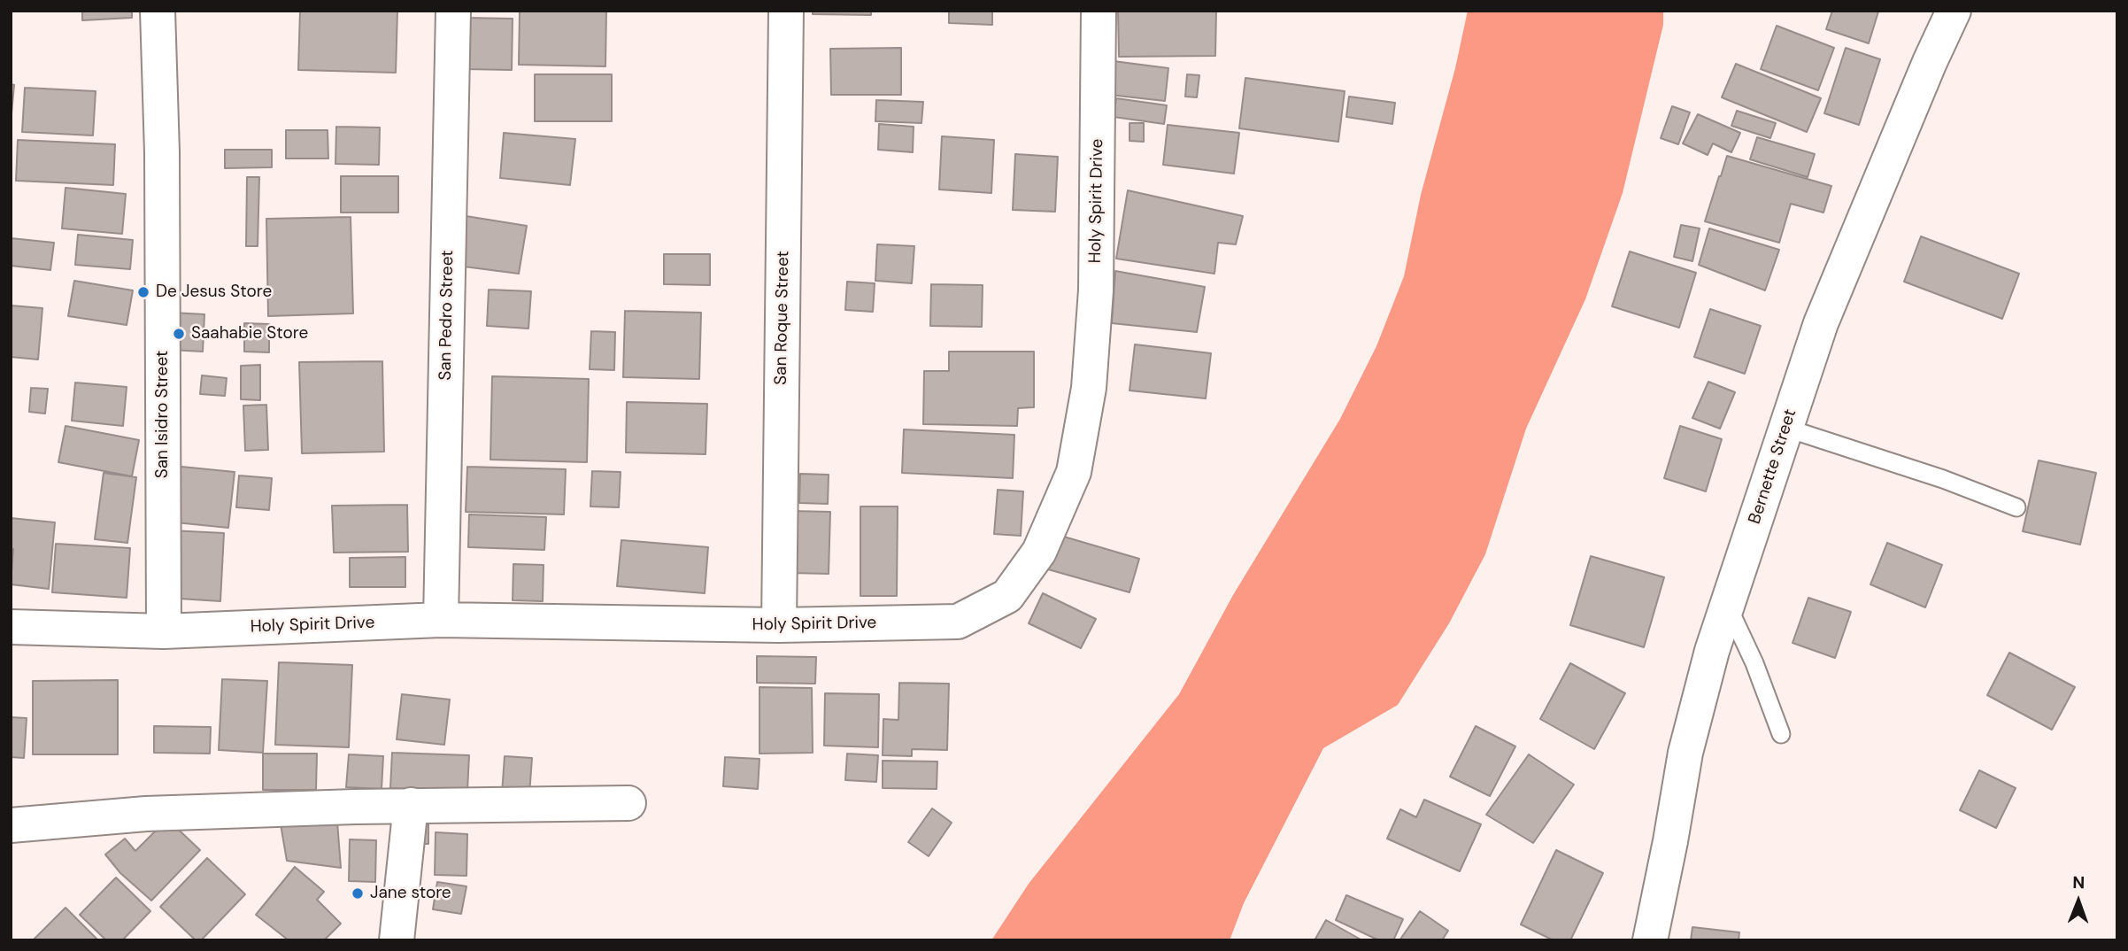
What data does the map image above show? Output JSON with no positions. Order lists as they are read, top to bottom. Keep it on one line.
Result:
{"streets":{"street":["Holy Spirit Drive","San Pedro Street","San Roque Street","San Isidro Street","Bernette Street"]},"crossings":[["Holy Spirit Drive","San Pedro Street"],["Holy Spirit Drive","San Roque Street"],["Holy Spirit Drive","San Isidro Street"]],"places":["De Jesus Store","Saahabie Store","Jane store"],"north":"top"}
